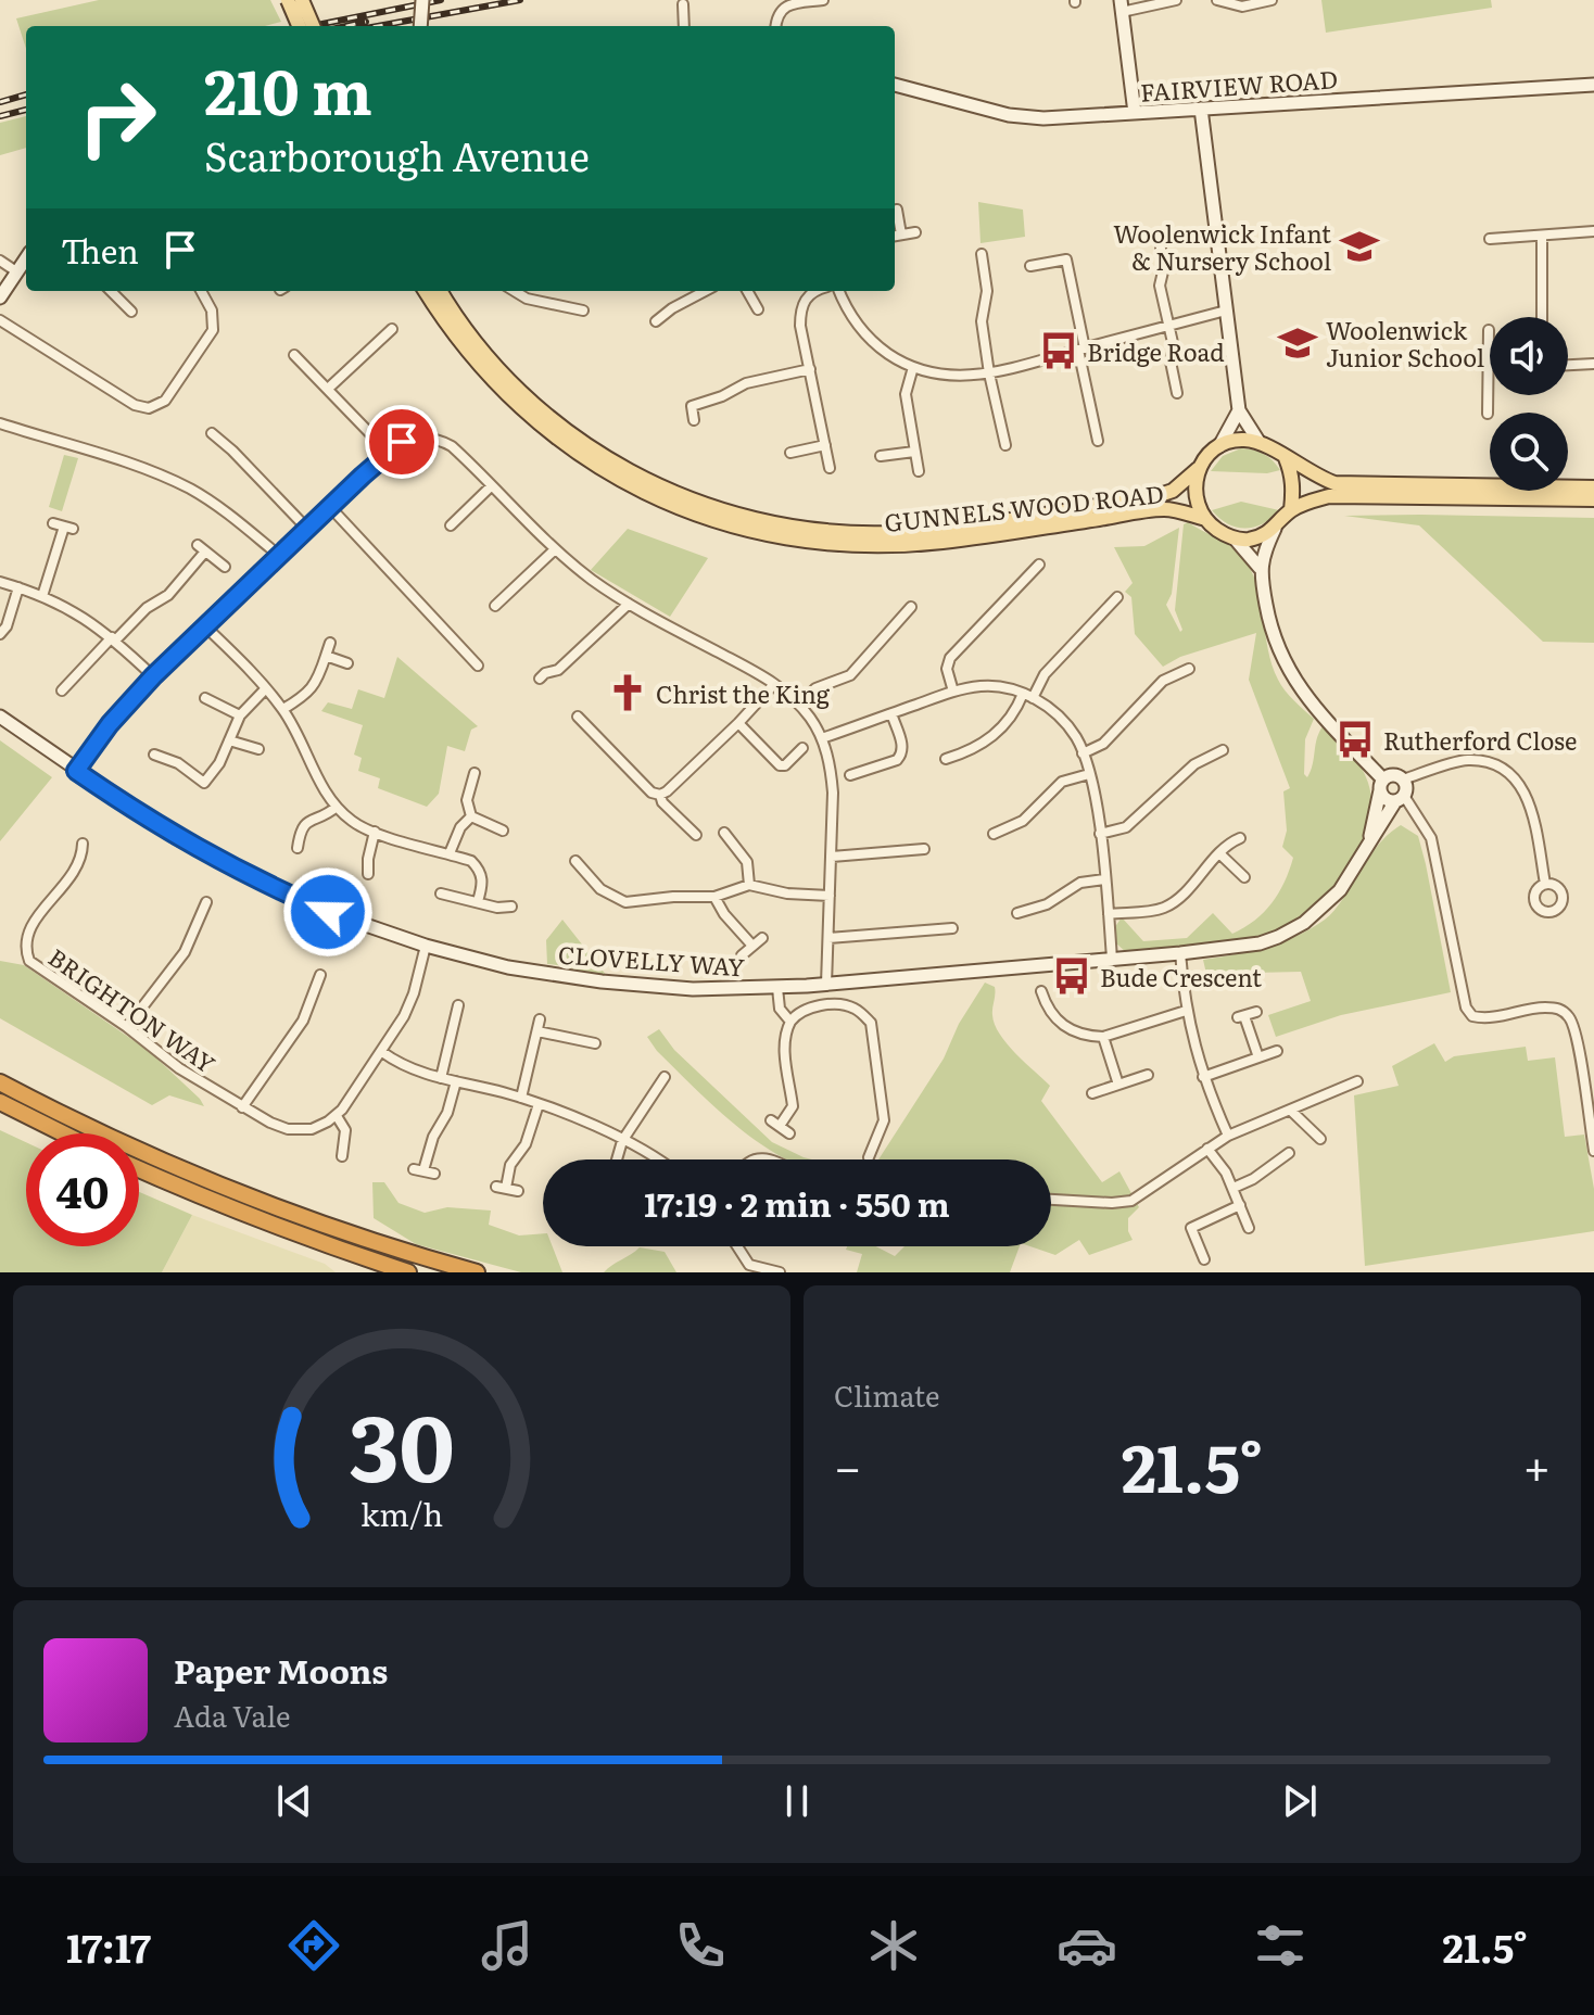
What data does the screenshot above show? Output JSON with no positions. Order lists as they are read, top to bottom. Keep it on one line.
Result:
{"streets":{"main road":["GUNNELS WOOD ROAD"],"street":["FAIRVIEW ROAD","CLOVELLY WAY","BRIGHTON WAY"]},"places":{"school or university":["Woolenwick Infant & Nursery School","Woolenwick Junior School"],"bus stop":["Bridge Road","Rutherford Close","Bude Crescent"],"church":["Christ the King"]},"page":{"turn":["210 m","Scarborough Avenue"],"then":"Then","limit":"40","trip":"17:19 · 2 min · 550 m","tile":"Climate","heat":["−","21.5°","+"],"song":["Paper Moons","Ada Vale"],"tabs":["17:17","21.5°"],"gauge":["30","km/h"]}}
